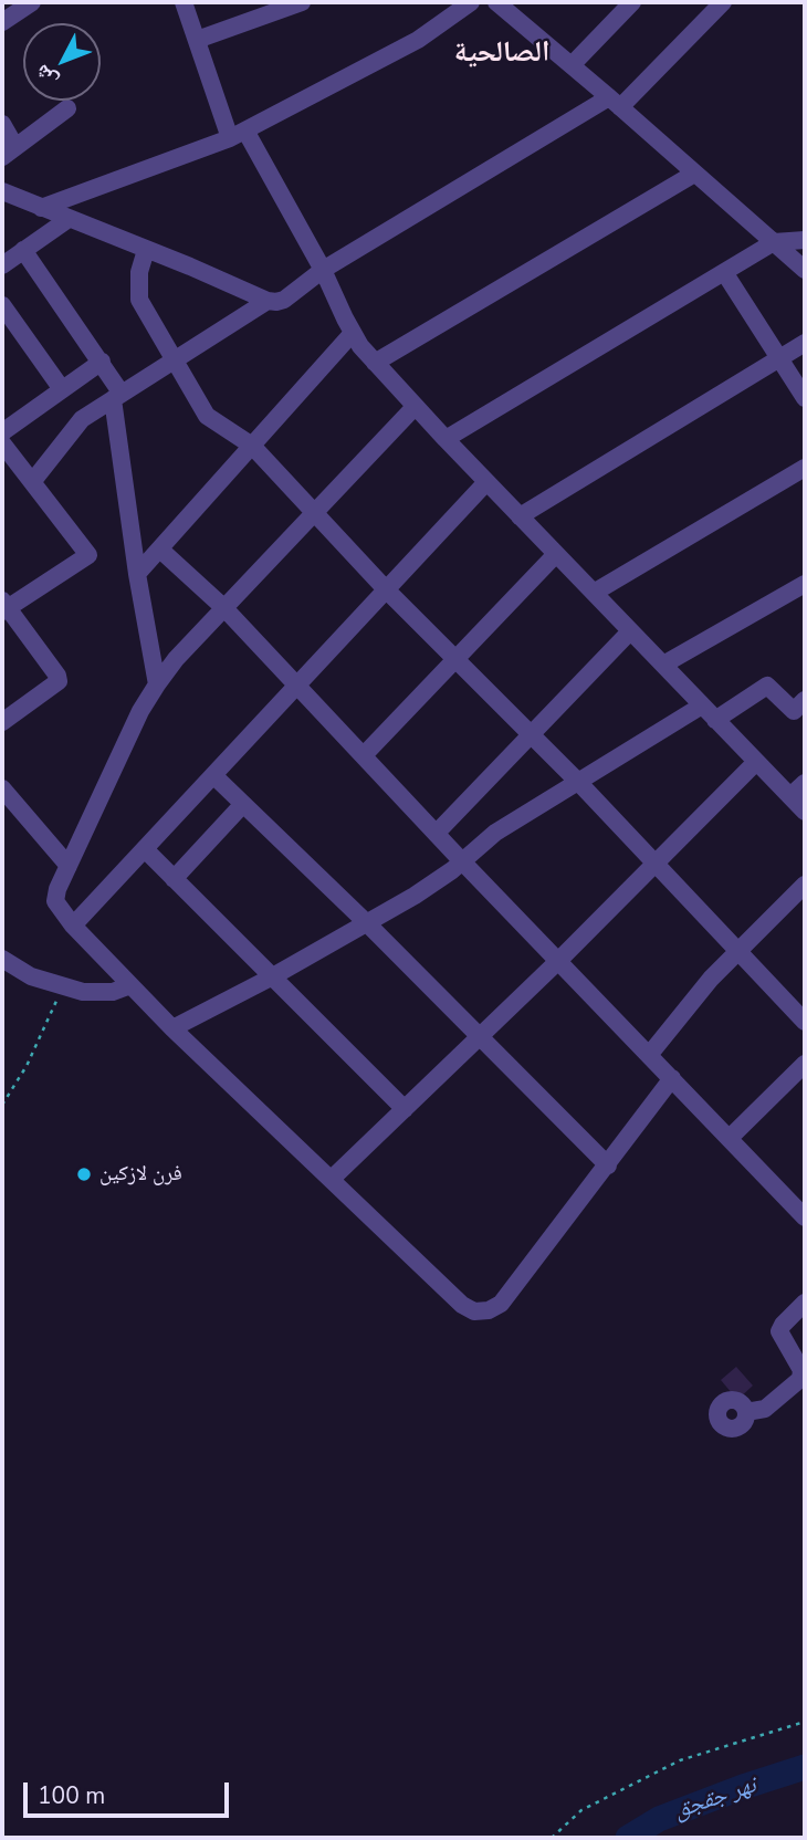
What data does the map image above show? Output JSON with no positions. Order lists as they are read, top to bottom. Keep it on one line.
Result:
{"districts":["الصالحية"],"water":["نهر جقجق"],"places":["فرن لازكين"],"scale_bar":"100 m","north":"bottom left"}
